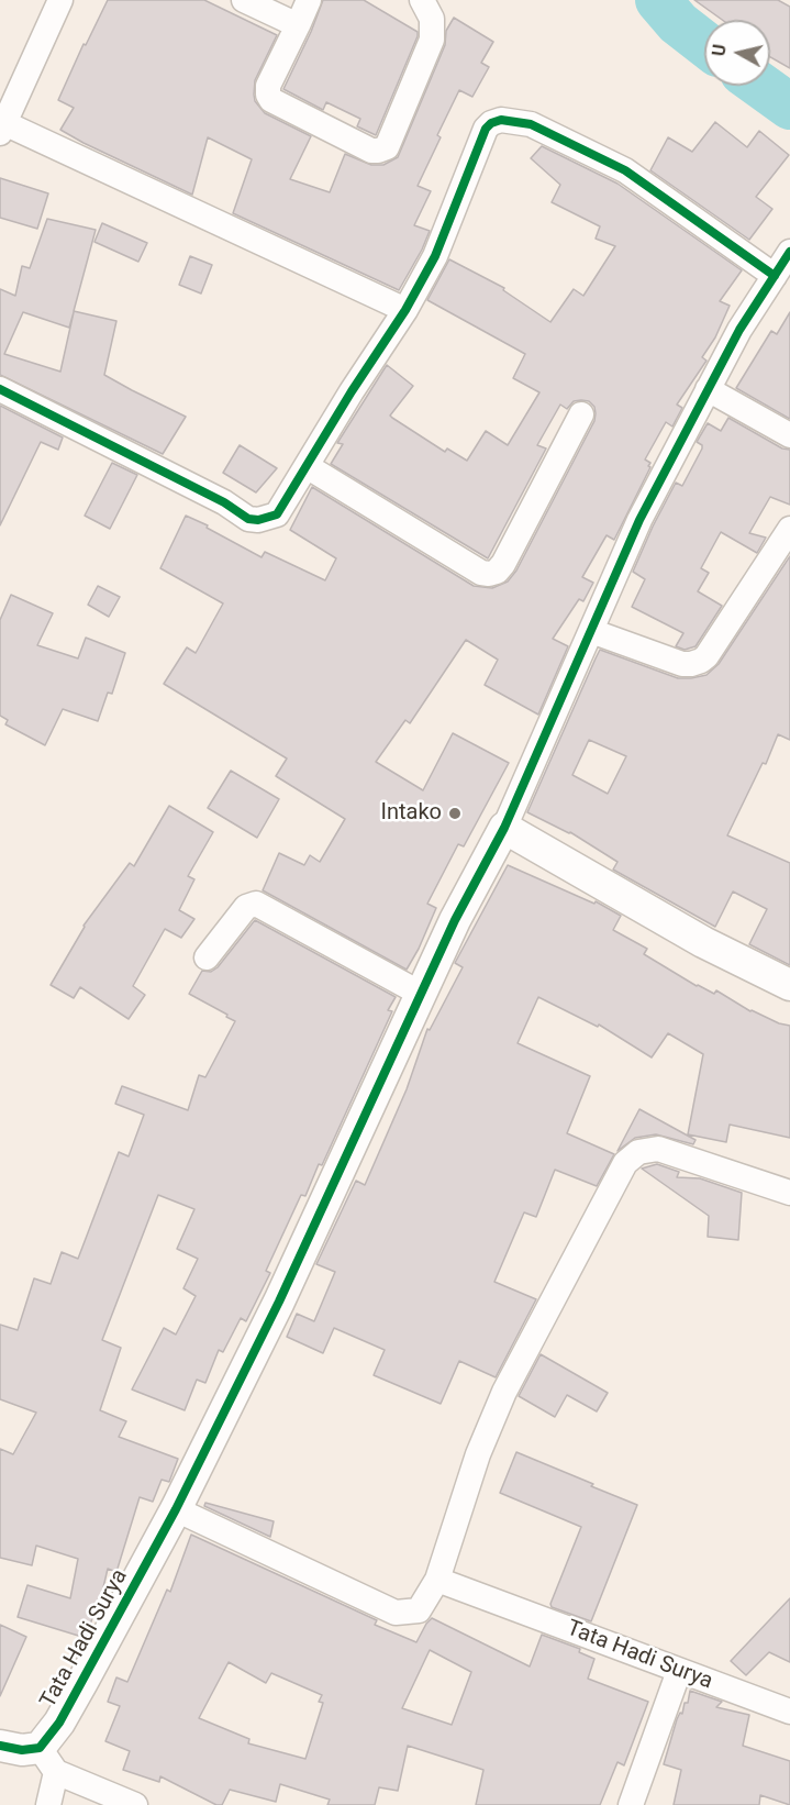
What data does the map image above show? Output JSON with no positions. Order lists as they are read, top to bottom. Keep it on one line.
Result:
{"streets":{"street":["Tata Hadi Surya"]},"places":["Intako"],"north":"left"}
